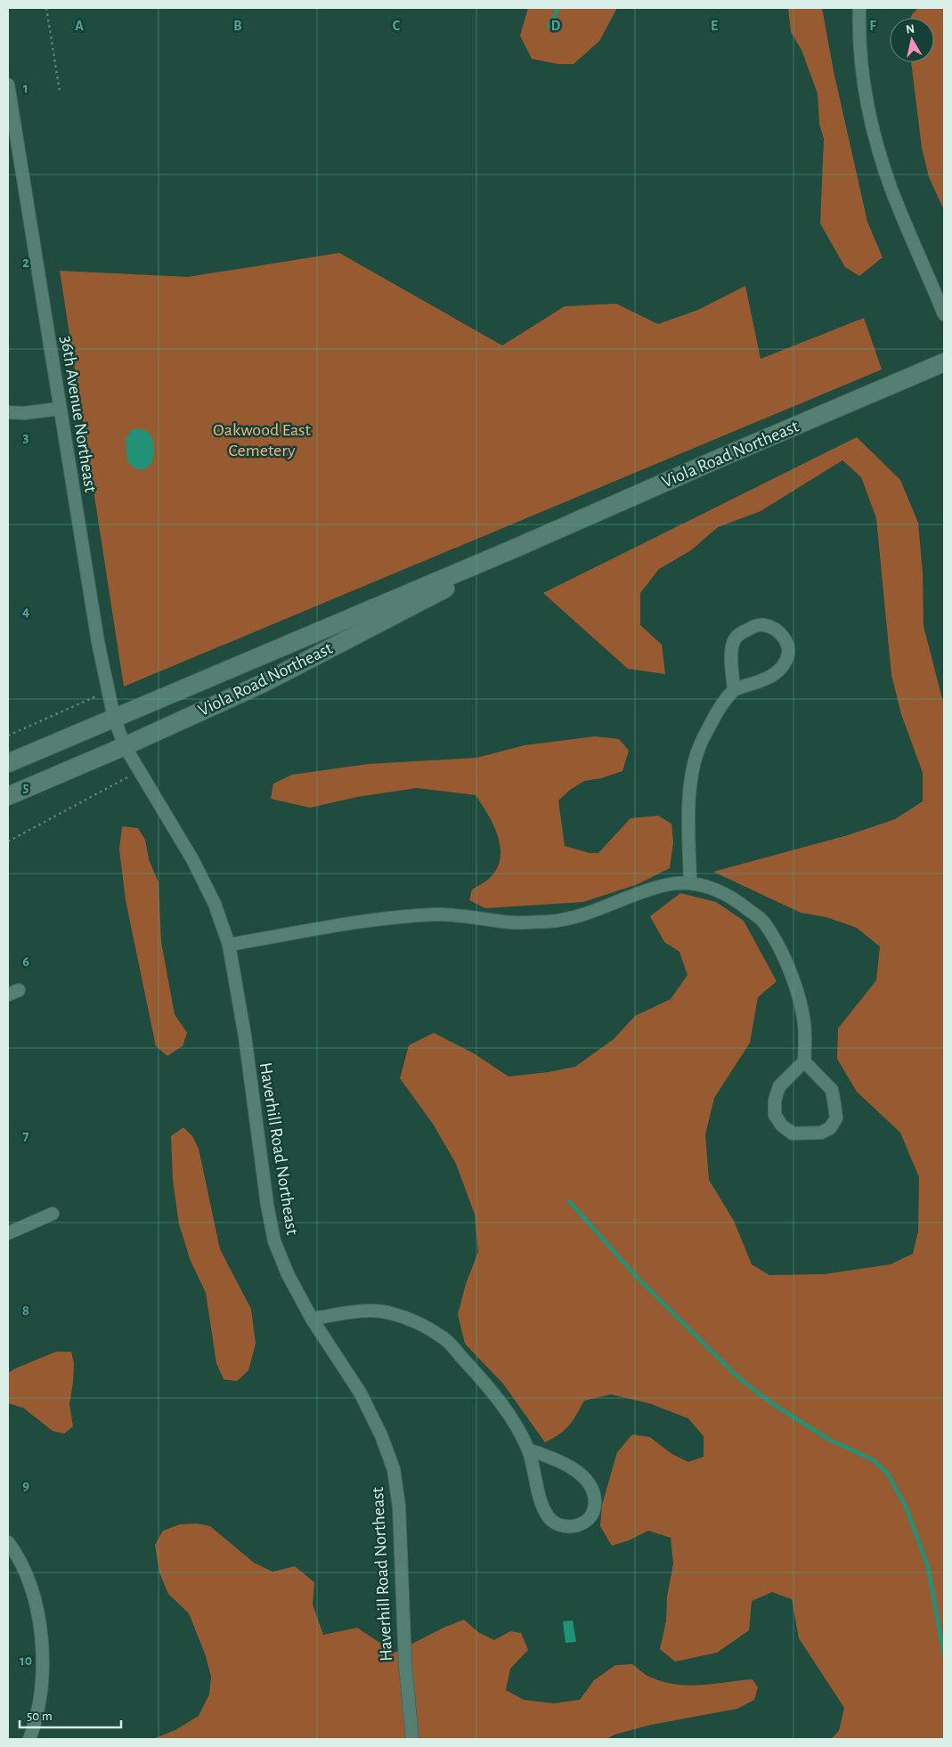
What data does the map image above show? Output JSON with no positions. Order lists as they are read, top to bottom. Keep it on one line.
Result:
{"streets":{"main road":["Viola Road Northeast"],"street":["36th Avenue Northeast","Haverhill Road Northeast"]},"crossings":[["36th Avenue Northeast","Viola Road Northeast"],["36th Avenue Northeast","Haverhill Road Northeast"],["Viola Road Northeast","Haverhill Road Northeast"]],"parks":["Oakwood East Cemetery"],"scale_bar":"50 m","north":"top","grid":{"columns":["A","B","C","D","E","F"],"rows":["1","2","3","4","5","6","7","8","9","10"]}}
